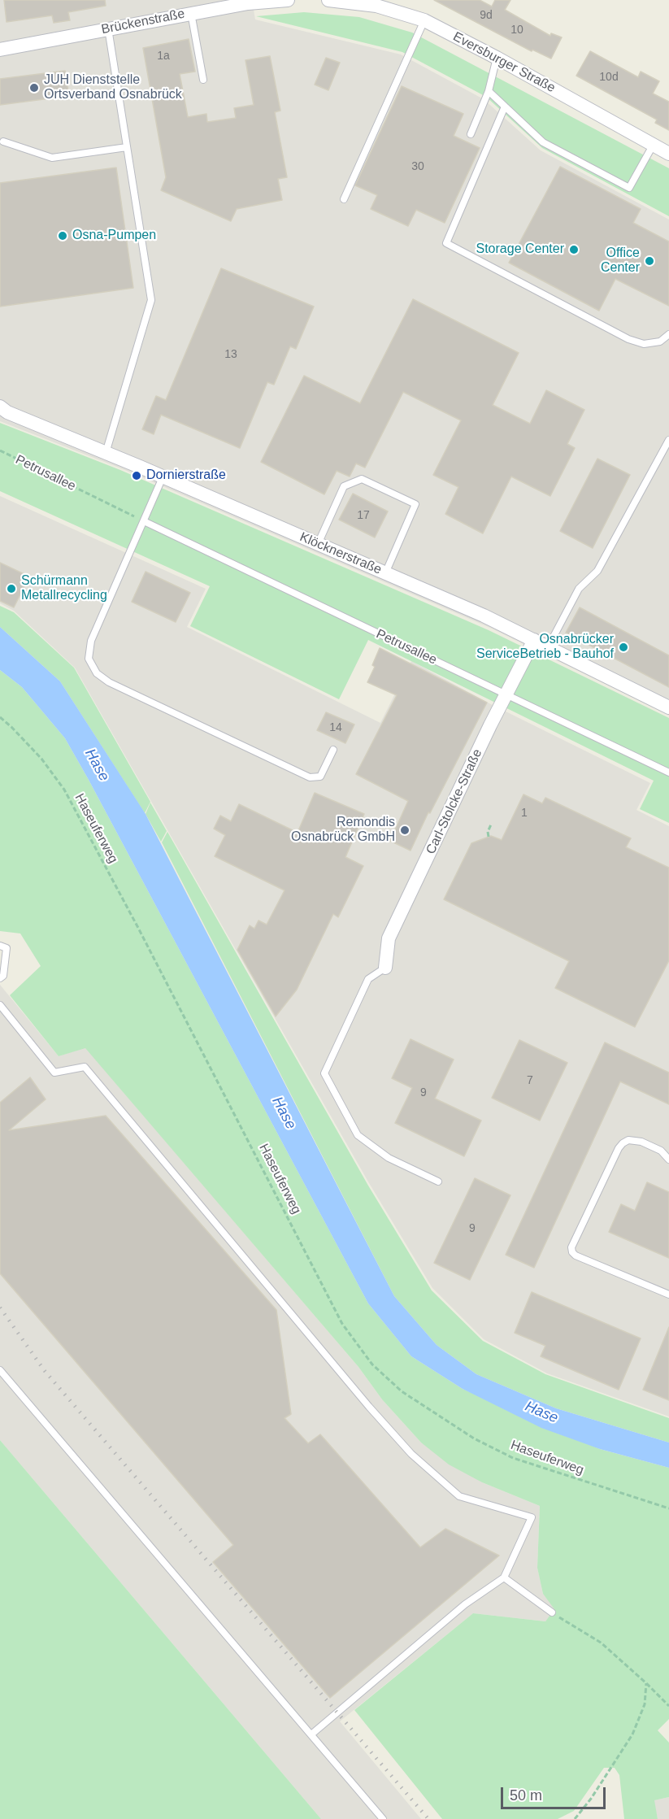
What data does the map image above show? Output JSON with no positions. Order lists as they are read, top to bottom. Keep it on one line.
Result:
{"streets":{"street":["Brückenstraße","Eversburger Straße","Klöcknerstraße","Carl-Stolcke-Straße"],"lane":["Petrusallee"],"path":["Haseuferweg"]},"crossings":[["Petrusallee","Carl-Stolcke-Straße"],["Klöcknerstraße","Carl-Stolcke-Straße"]],"water":["Hase"],"places":["JUH Dienststelle Ortsverband Osnabrück","Osna-Pumpen","Storage Center","Office Center","Dornierstraße","Schürmann Metallrecycling","Osnabrücker ServiceBetrieb - Bauhof","Remondis Osnabrück GmbH"],"house_numbers":["9d","10","1a","10d","30","13","17","14","1","7","9","9"],"scale_bar":"50 m"}
